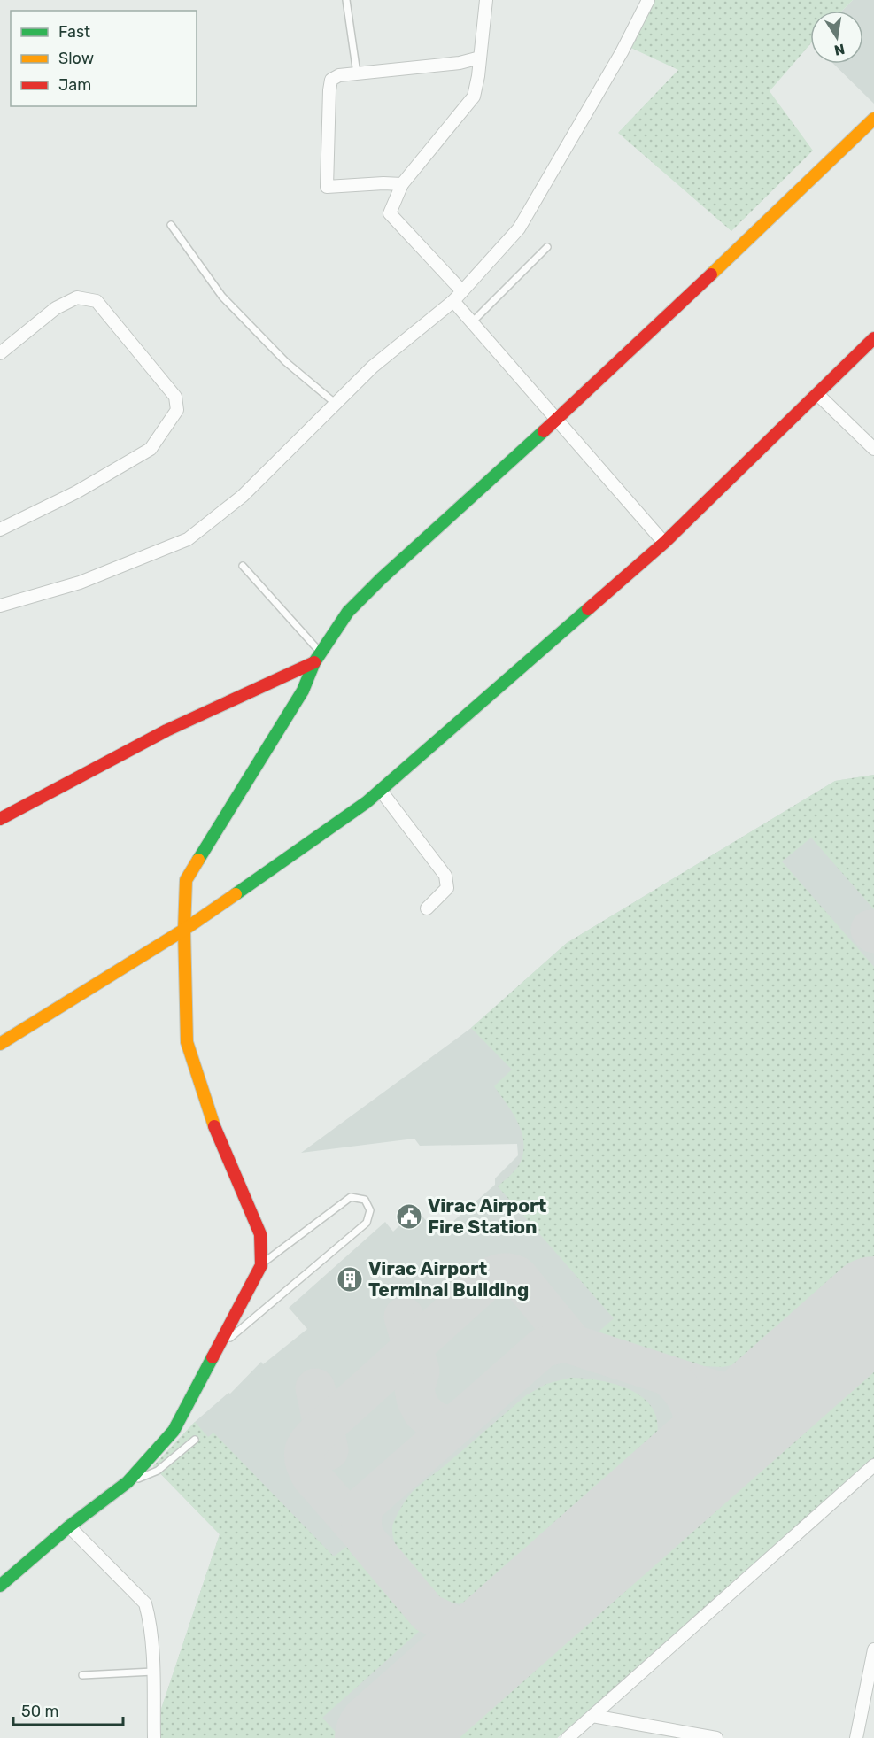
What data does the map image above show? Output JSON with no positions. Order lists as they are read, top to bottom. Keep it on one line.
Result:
{"places":{"public building":["Virac Airport Fire Station"],"building":["Virac Airport Terminal Building"]},"legend":["Fast","Slow","Jam"],"scale_bar":"50 m","north":"bottom"}
